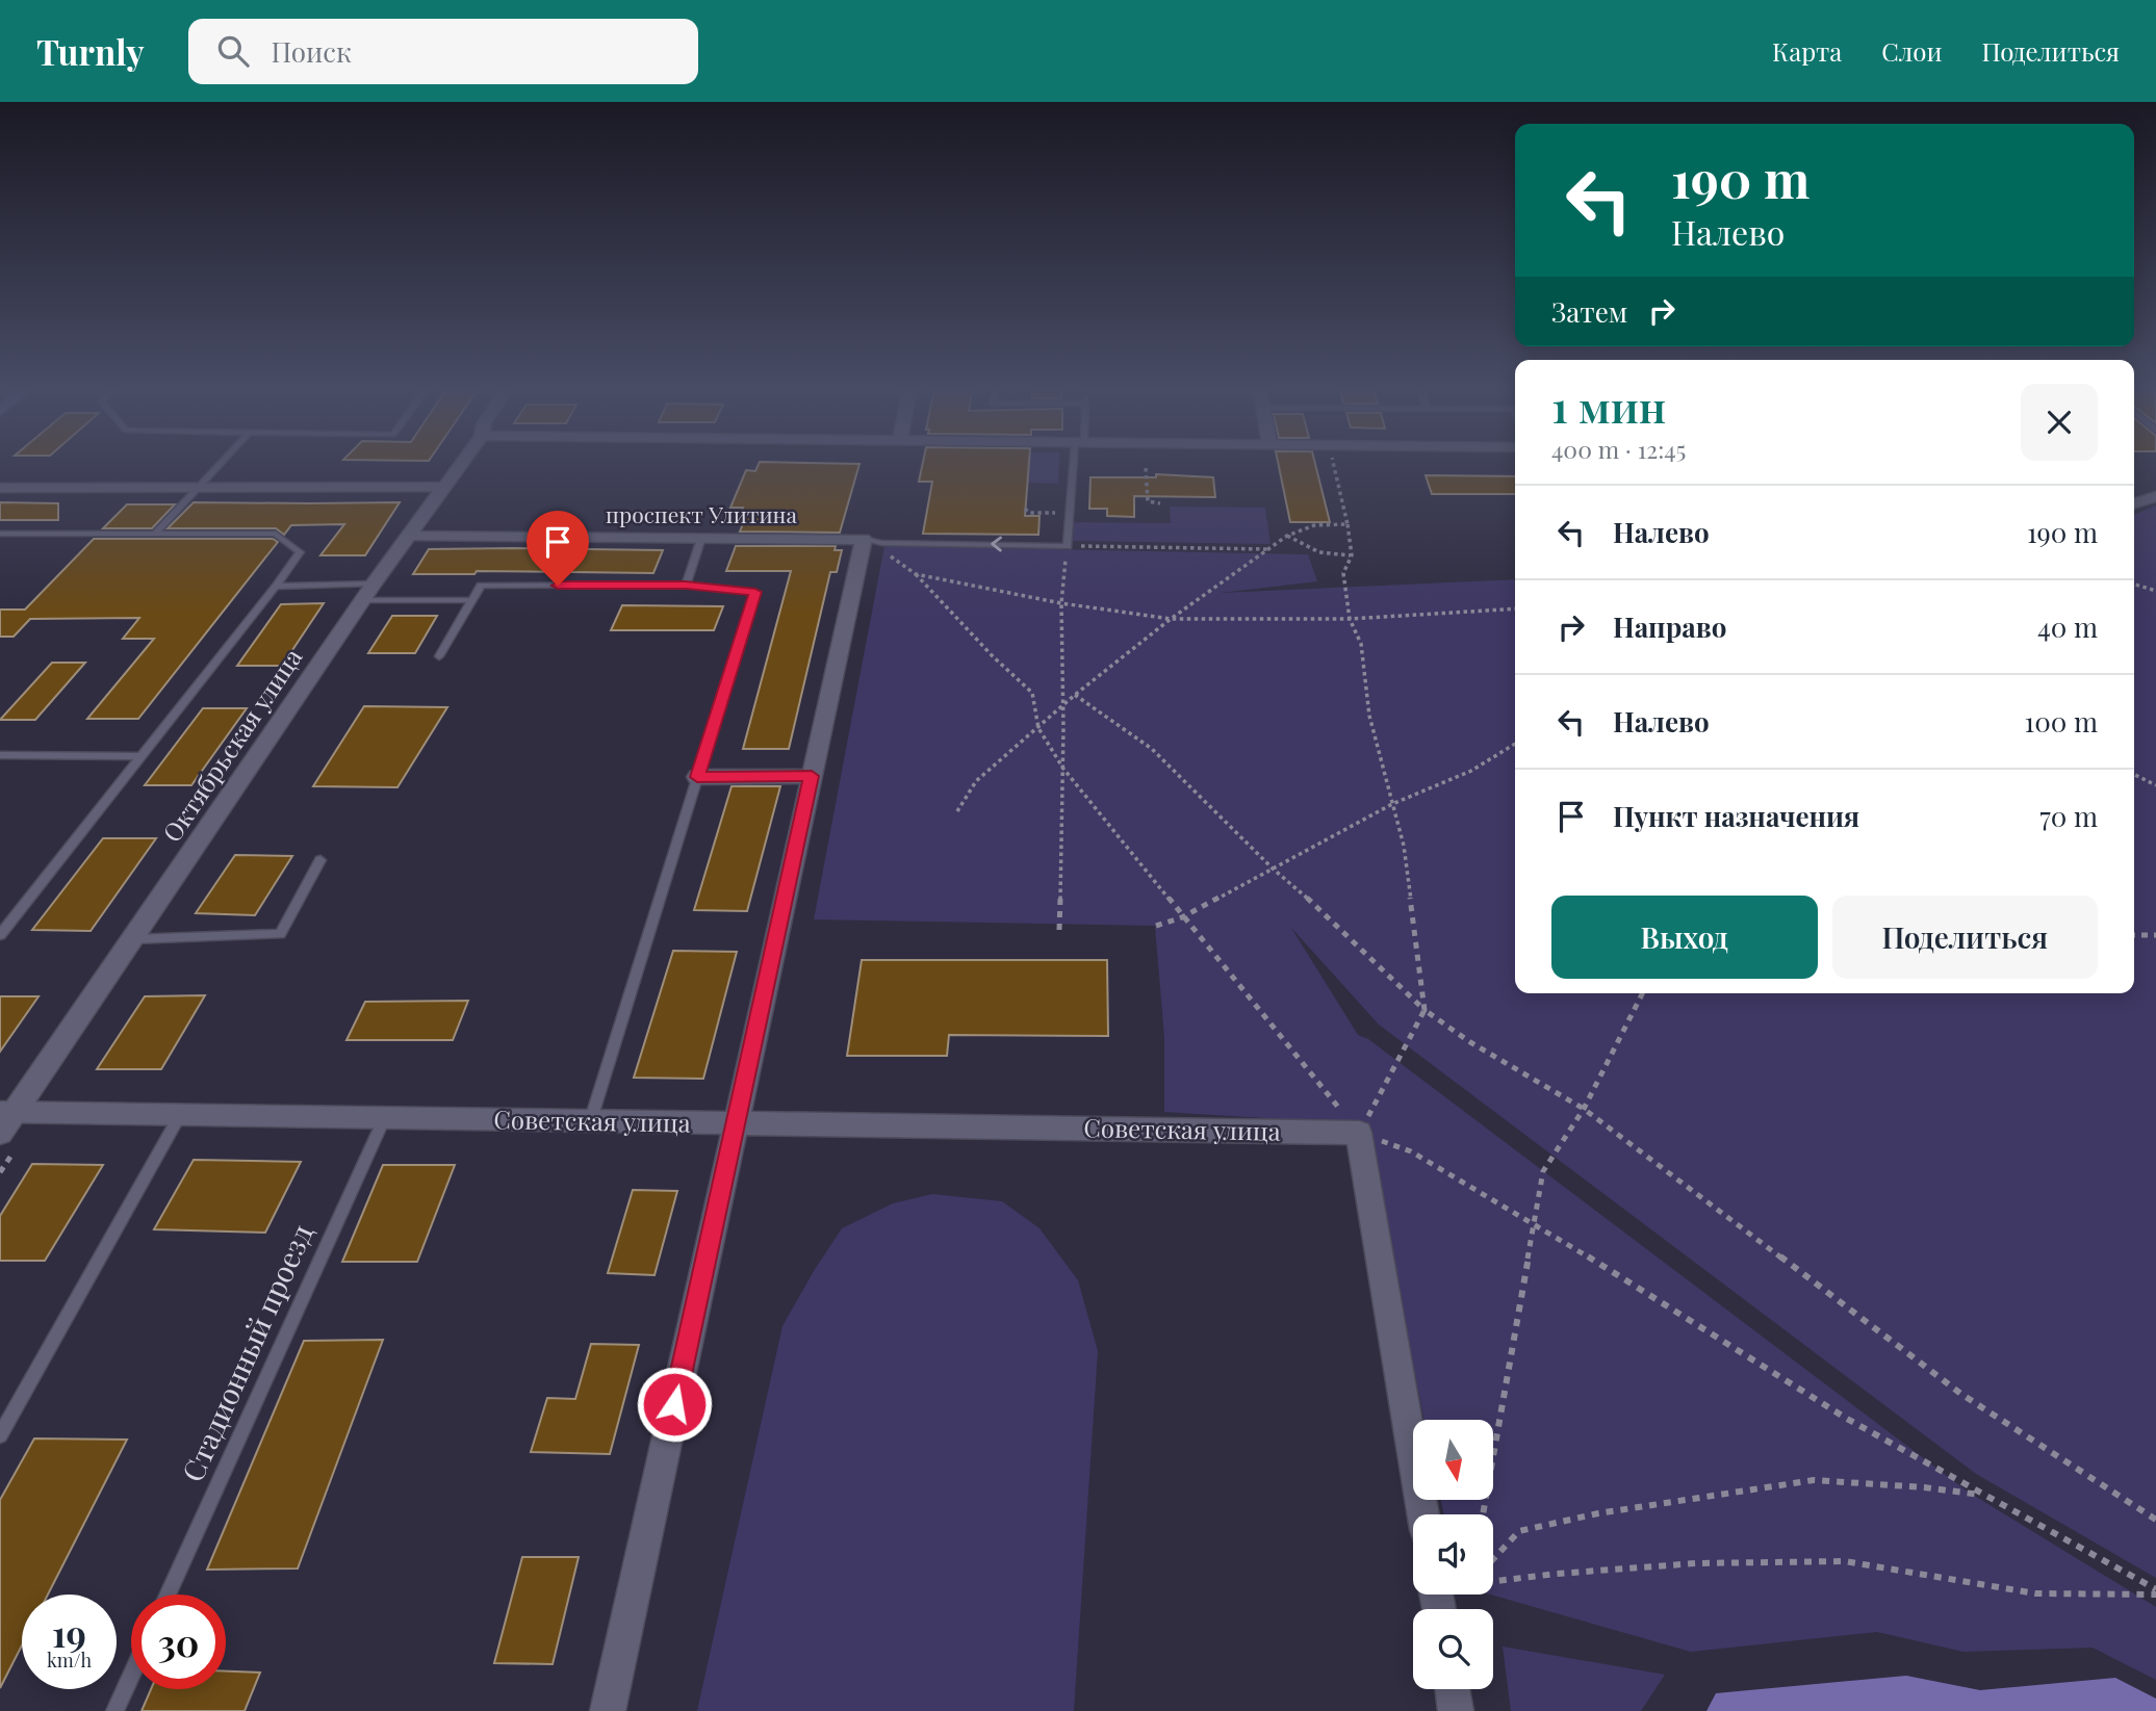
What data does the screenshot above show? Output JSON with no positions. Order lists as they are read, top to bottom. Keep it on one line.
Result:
{"streets":{"street":["проспект Улитина","Октябрьская улица","Советская улица"],"lane":["Стадионный проезд"]},"crossings":[["проспект Улитина","Октябрьская улица"],["Октябрьская улица","Советская улица"],["Советская улица","Стадионный проезд"]],"north":"bottom","page":{"header":"Turnly","search":"Поиск","nav":["Карта","Слои","Поделиться"],"turn":["190 m","Налево"],"then":"Затем","heading":["1 мин","400 m · 12:45"],"list":[{"name":"Налево","value":"190 m"},{"name":"Направо","value":"40 m"},{"name":"Налево","value":"100 m"},{"name":"Пункт назначения","value":"70 m"}],"buttons":["Выход","Поделиться"],"speed":"19 km/h","limit":"30"}}
